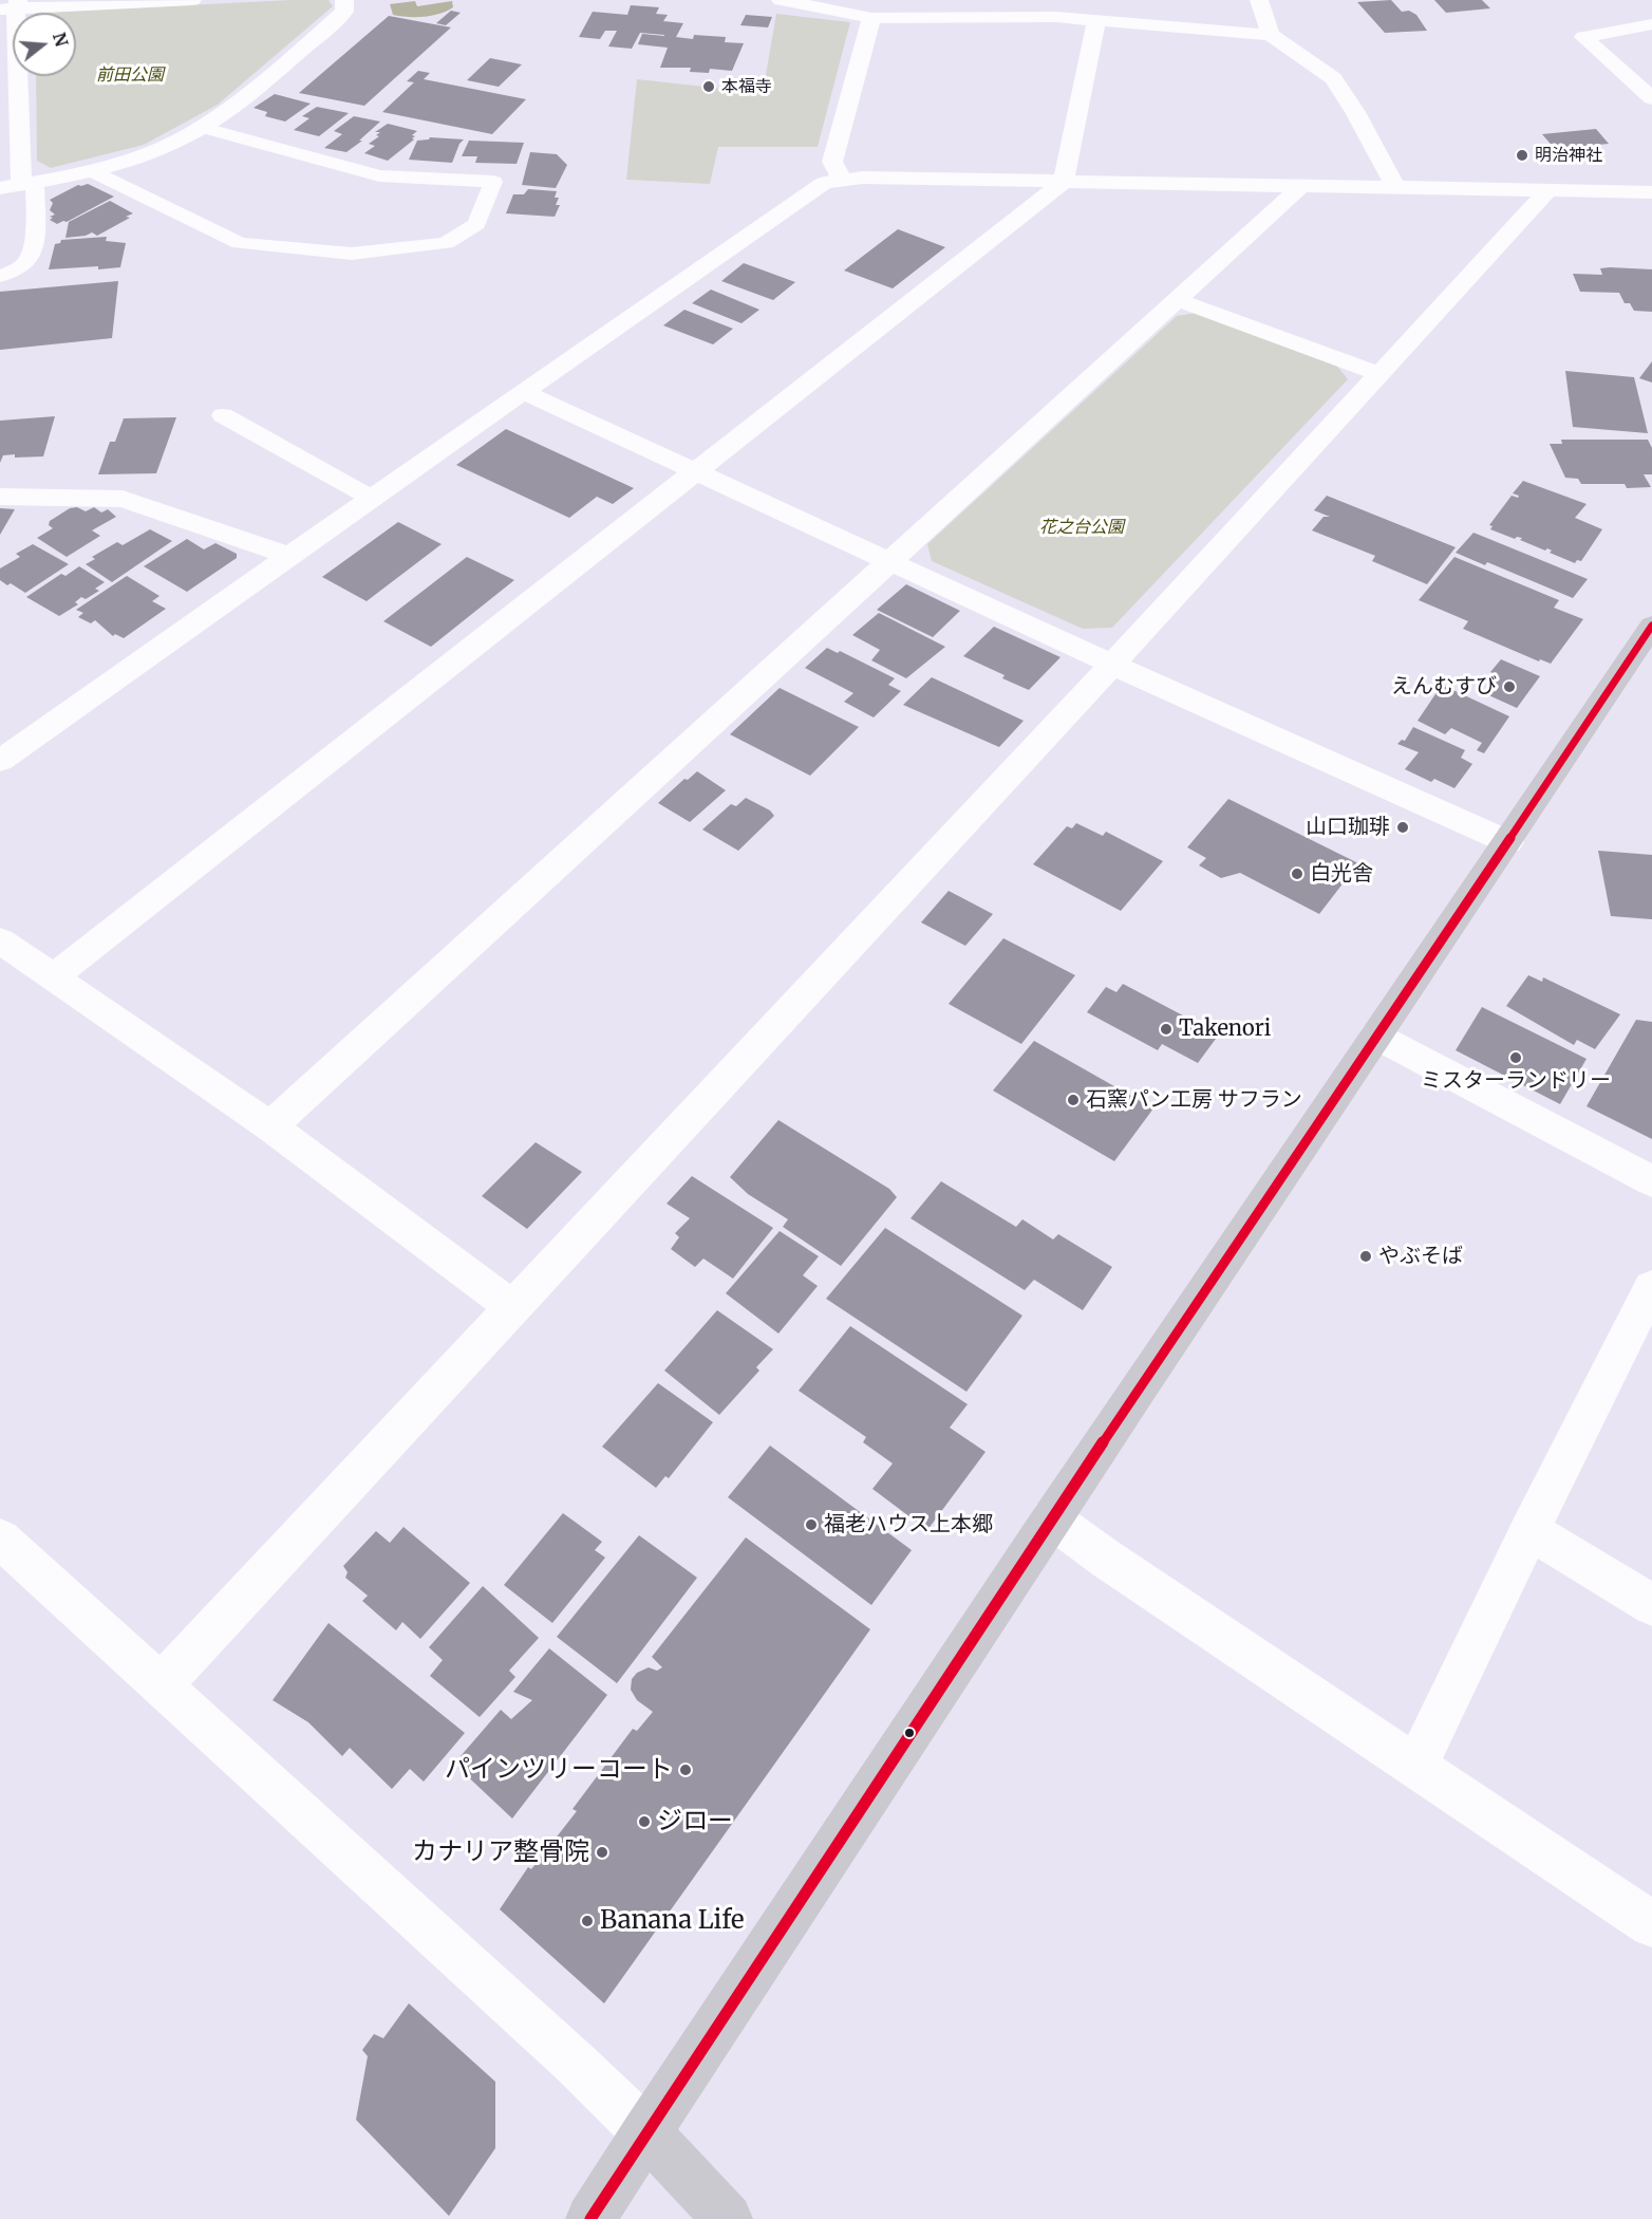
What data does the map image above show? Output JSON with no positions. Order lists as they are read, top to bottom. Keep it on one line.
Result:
{"parks":["前田公園","花之台公園"],"places":["本福寺","明治神社","えんむすび","山口珈琲","白光舎","Takenori","ミスターランドリー","石窯パン工房 サフラン","やぶそば","福老ハウス上本郷","パインツリーコート","ジロー","カナリア整骨院","Banana Life"],"north":"right"}
